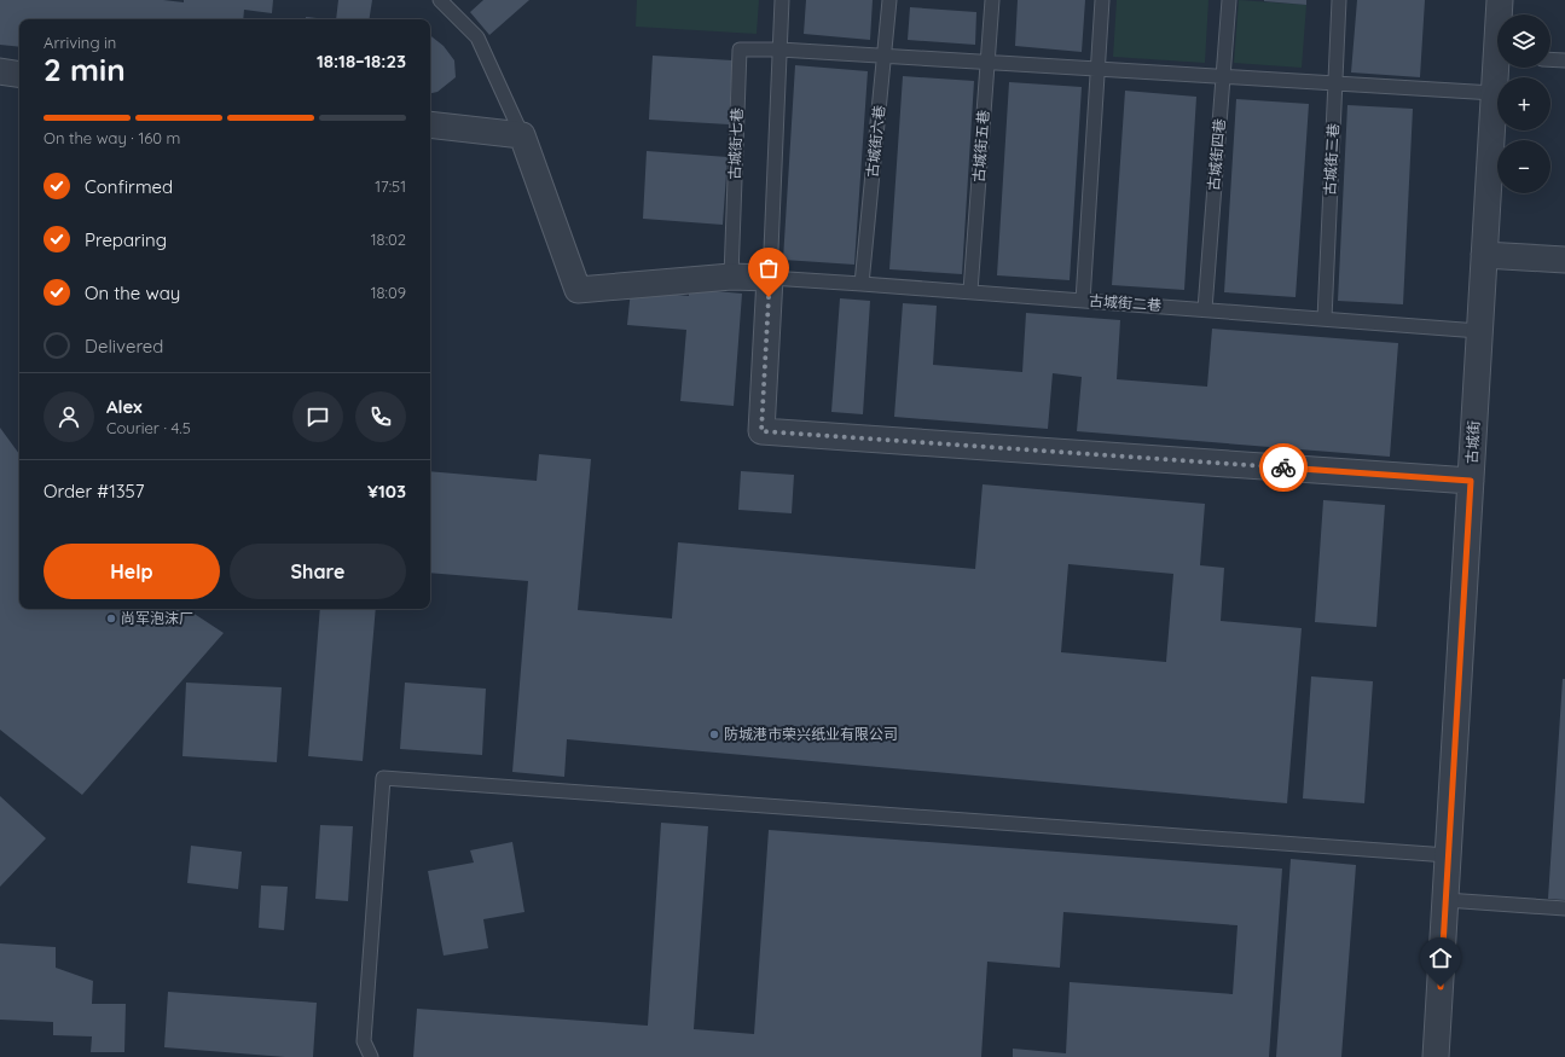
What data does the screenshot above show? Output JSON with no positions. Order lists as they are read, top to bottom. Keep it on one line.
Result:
{"streets":{"street":["古城街"],"lane":["古城街六巷","古城街七巷","古城街五巷","古城街四巷","古城街三巷","古城街二巷"]},"crossings":[["古城街六巷","古城街二巷"],["古城街五巷","古城街二巷"],["古城街四巷","古城街二巷"],["古城街三巷","古城街二巷"],["古城街二巷","古城街"]],"places":["尚军泡沫厂","防城港市荣兴纸业有限公司"],"page":{"map_buttons":["+","−"],"heading":["2 min","Arriving in","18:18–18:23"],"panel":["Alex","Courier · 4.5","Order #1357","¥103"],"bar":"On the way · 160 m","list":[["Confirmed","17:51"],["Preparing","18:02"],["On the way","18:09"],"Delivered"],"buttons":["Help","Share"]}}
